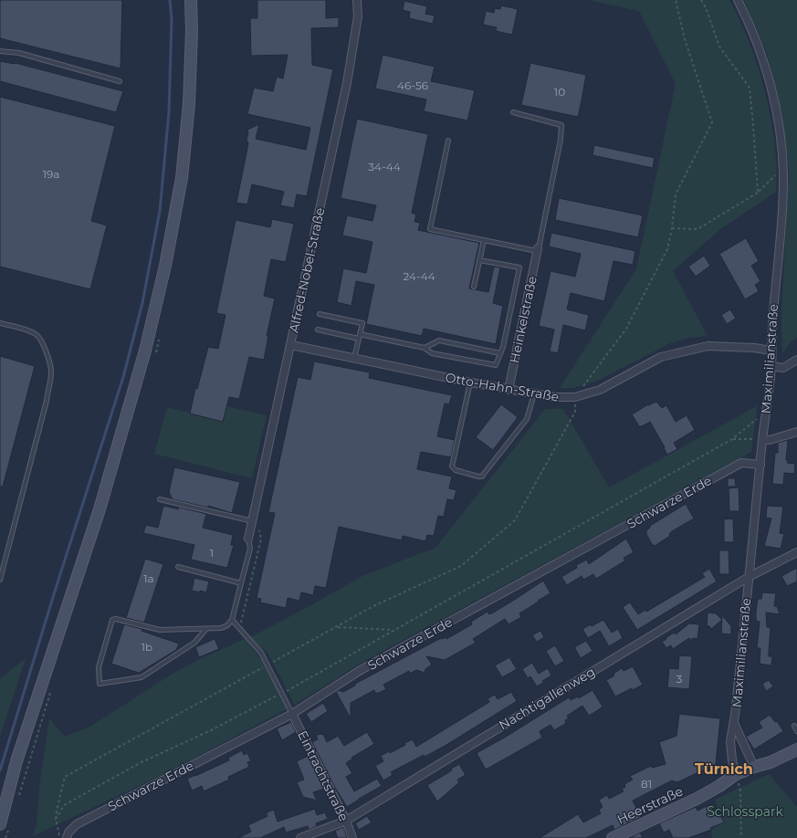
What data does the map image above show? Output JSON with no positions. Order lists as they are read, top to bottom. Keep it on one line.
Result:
{"streets":{"main road":["Heerstraße"],"street":["Alfred-Nobel-Straße","Heinkelstraße","Maximilianstraße","Otto-Hahn-Straße","Schwarze Erde","Nachtigallenweg","Eintrachtstraße"]},"crossings":[["Alfred-Nobel-Straße","Otto-Hahn-Straße"],["Heinkelstraße","Otto-Hahn-Straße"],["Maximilianstraße","Otto-Hahn-Straße"],["Maximilianstraße","Schwarze Erde"],["Maximilianstraße","Nachtigallenweg"],["Maximilianstraße","Heerstraße"],["Schwarze Erde","Eintrachtstraße"],["Nachtigallenweg","Eintrachtstraße"]],"districts":["Türnich"],"parks":["Schlosspark"],"house_numbers":["46-56","10","34-44","19a","24-44","1","1a","1b","3","81"]}
